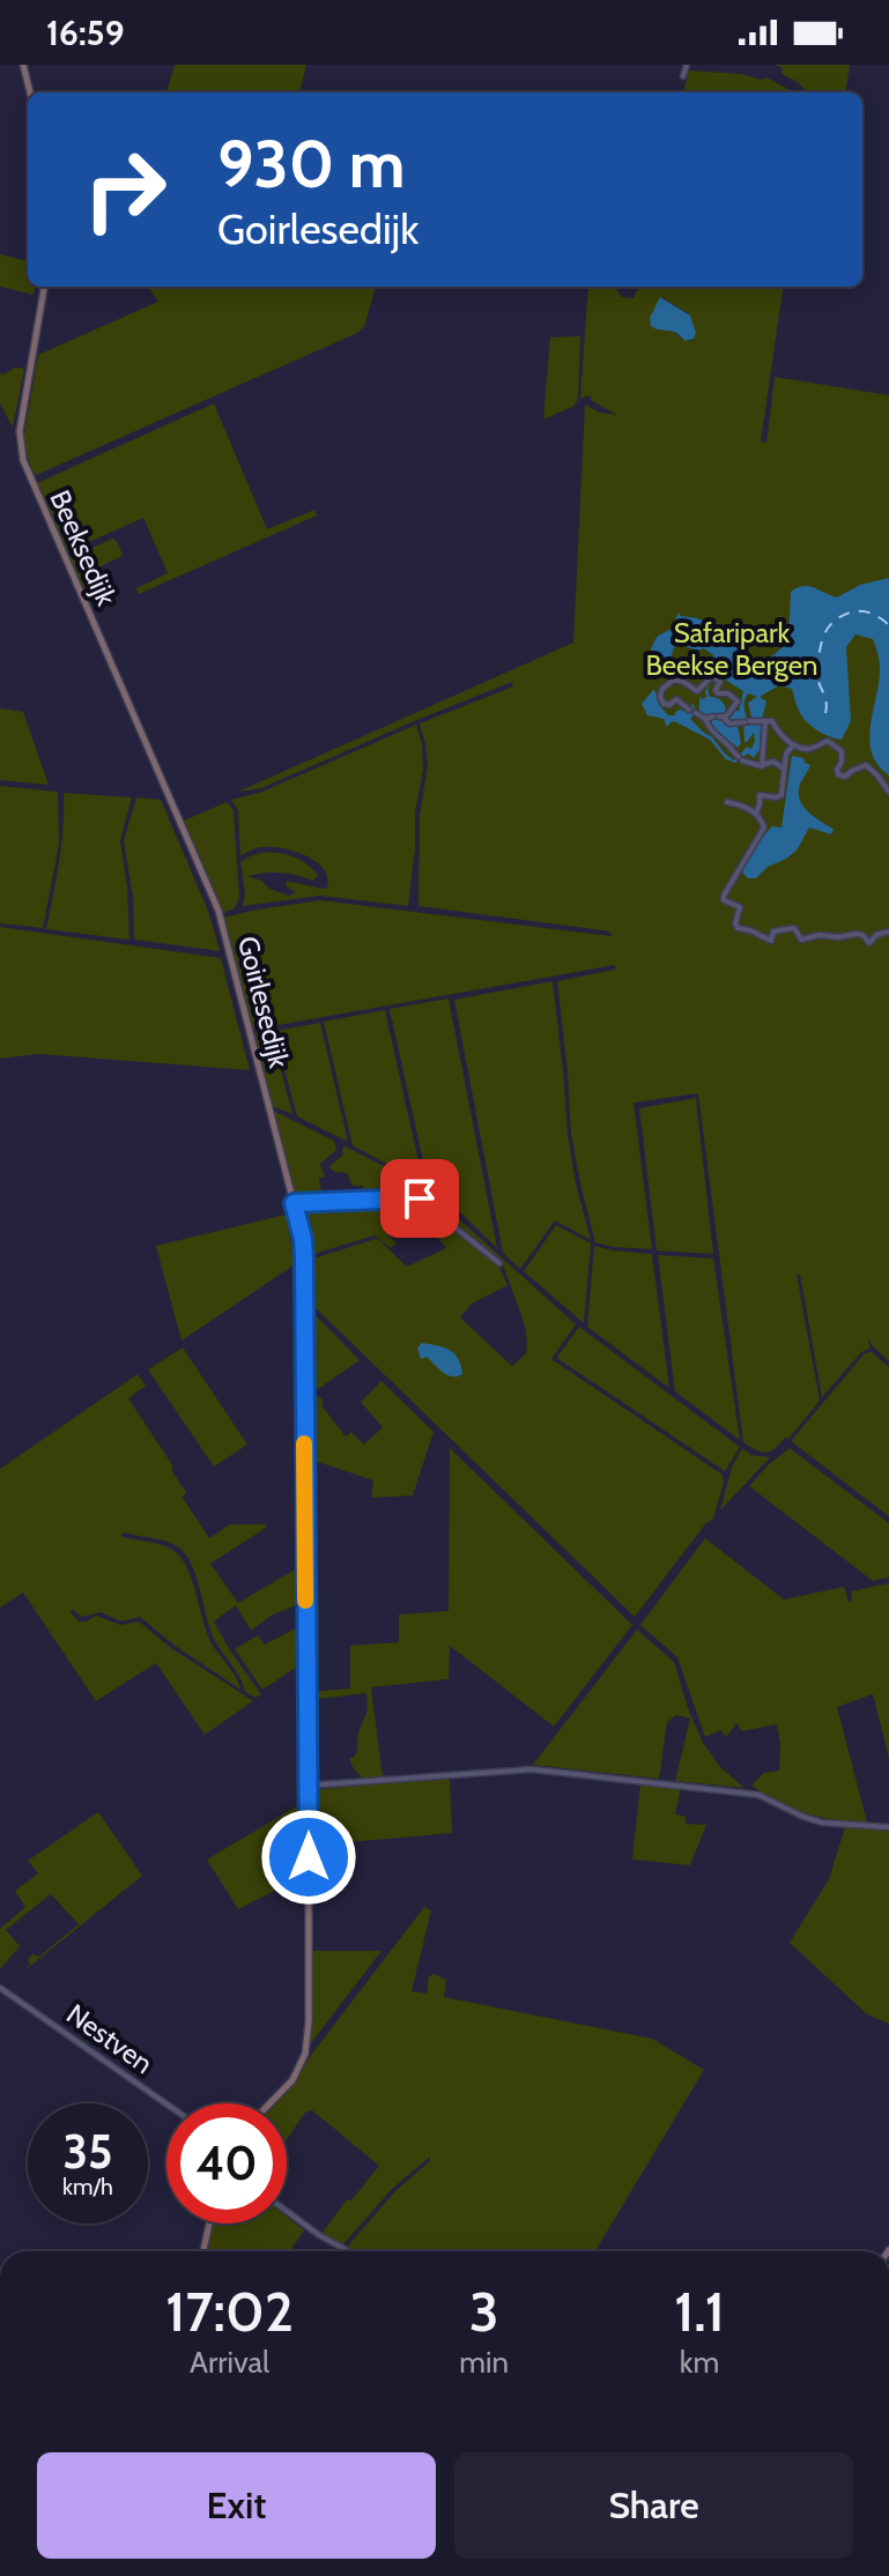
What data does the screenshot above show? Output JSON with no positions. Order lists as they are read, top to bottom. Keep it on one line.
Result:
{"streets":{"street":["Beeksedijk","Goirlesedijk","Nestven"]},"crossings":[["Beeksedijk","Goirlesedijk"]],"parks":["Safaripark Beekse Bergen"],"page":{"status":"16:59","turn":["930 m","Goirlesedijk"],"speed":"35 km/h","limit":"40","eta":["17:02","Arrival","3","min","1.1","km"],"buttons":["Exit","Share"]}}
